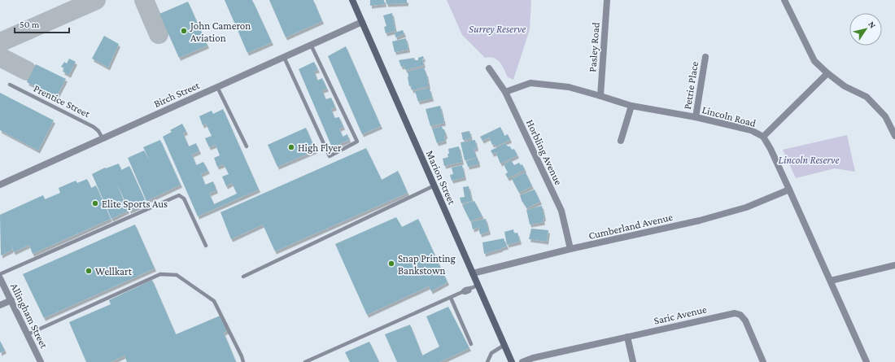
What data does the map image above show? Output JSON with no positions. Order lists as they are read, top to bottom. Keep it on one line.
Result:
{"streets":{"main road":["Marion Street"],"street":["Pasley Road","Petrie Place","Birch Street","Lincoln Road","Horbling Avenue","Cumberland Avenue","Saric Avenue","Allingham Street"],"lane":["Prentice Street"]},"crossings":[["Pasley Road","Lincoln Road"],["Petrie Place","Lincoln Road"],["Birch Street","Prentice Street"],["Birch Street","Marion Street"],["Lincoln Road","Horbling Avenue"],["Lincoln Road","Cumberland Avenue"],["Horbling Avenue","Cumberland Avenue"],["Marion Street","Cumberland Avenue"]],"parks":["Surrey Reserve","Lincoln Reserve"],"places":["John Cameron Aviation","High Flyer","Elite Sports Aus","Snap Printing Bankstown","Wellkart"],"scale_bar":"50 m","north":"top right"}
